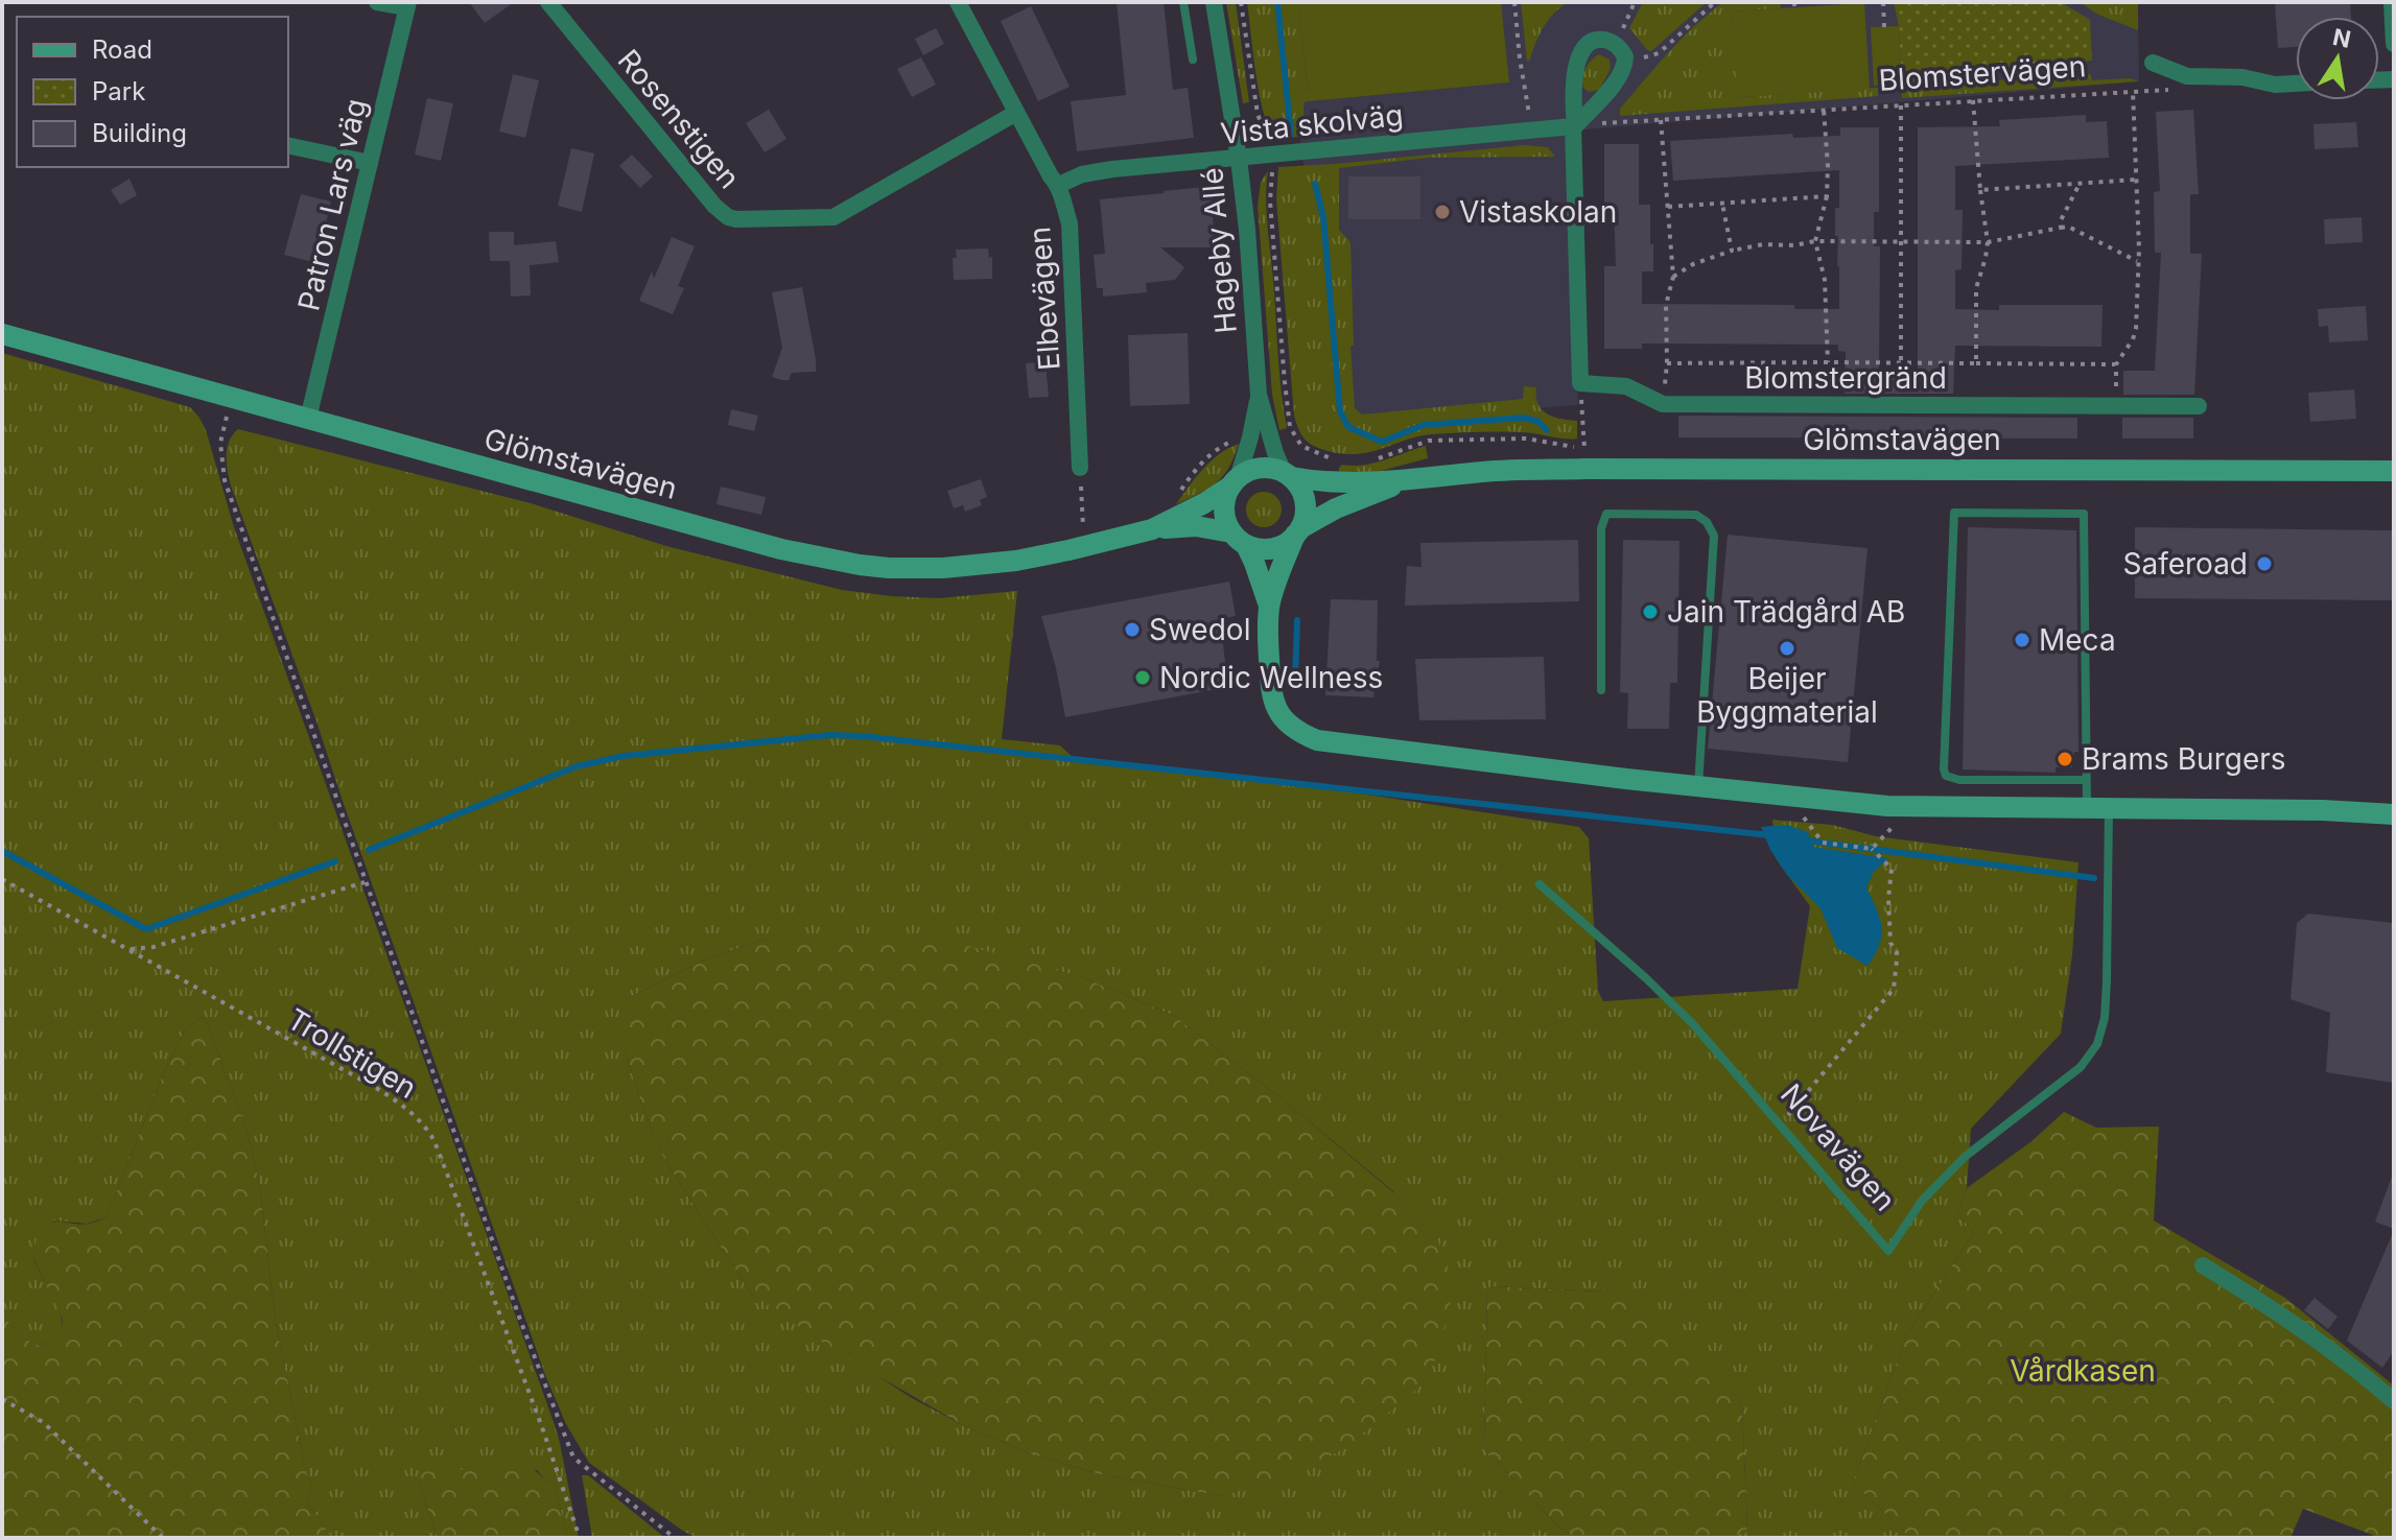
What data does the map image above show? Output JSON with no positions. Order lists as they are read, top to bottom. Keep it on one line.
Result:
{"streets":{"main road":["Glömstavägen"],"street":["Rosenstigen","Vista skolväg","Patron Lars väg","Hageby Allé","Elbevägen","Blomstergränd"],"lane":["Novavägen"],"path":["Blomstervägen","Trollstigen"]},"crossings":[["Blomstervägen","Vista skolväg"],["Rosenstigen","Elbevägen"],["Vista skolväg","Hageby Allé"],["Vista skolväg","Elbevägen"],["Patron Lars väg","Glömstavägen"],["Hageby Allé","Glömstavägen"]],"parks":["Vårdkasen"],"places":["Vistaskolan","Saferoad","Jain Trädgård AB","Swedol","Meca","Beijer Byggmaterial","Nordic Wellness","Brams Burgers"],"legend":["Road","Park","Building"],"north":"top"}
